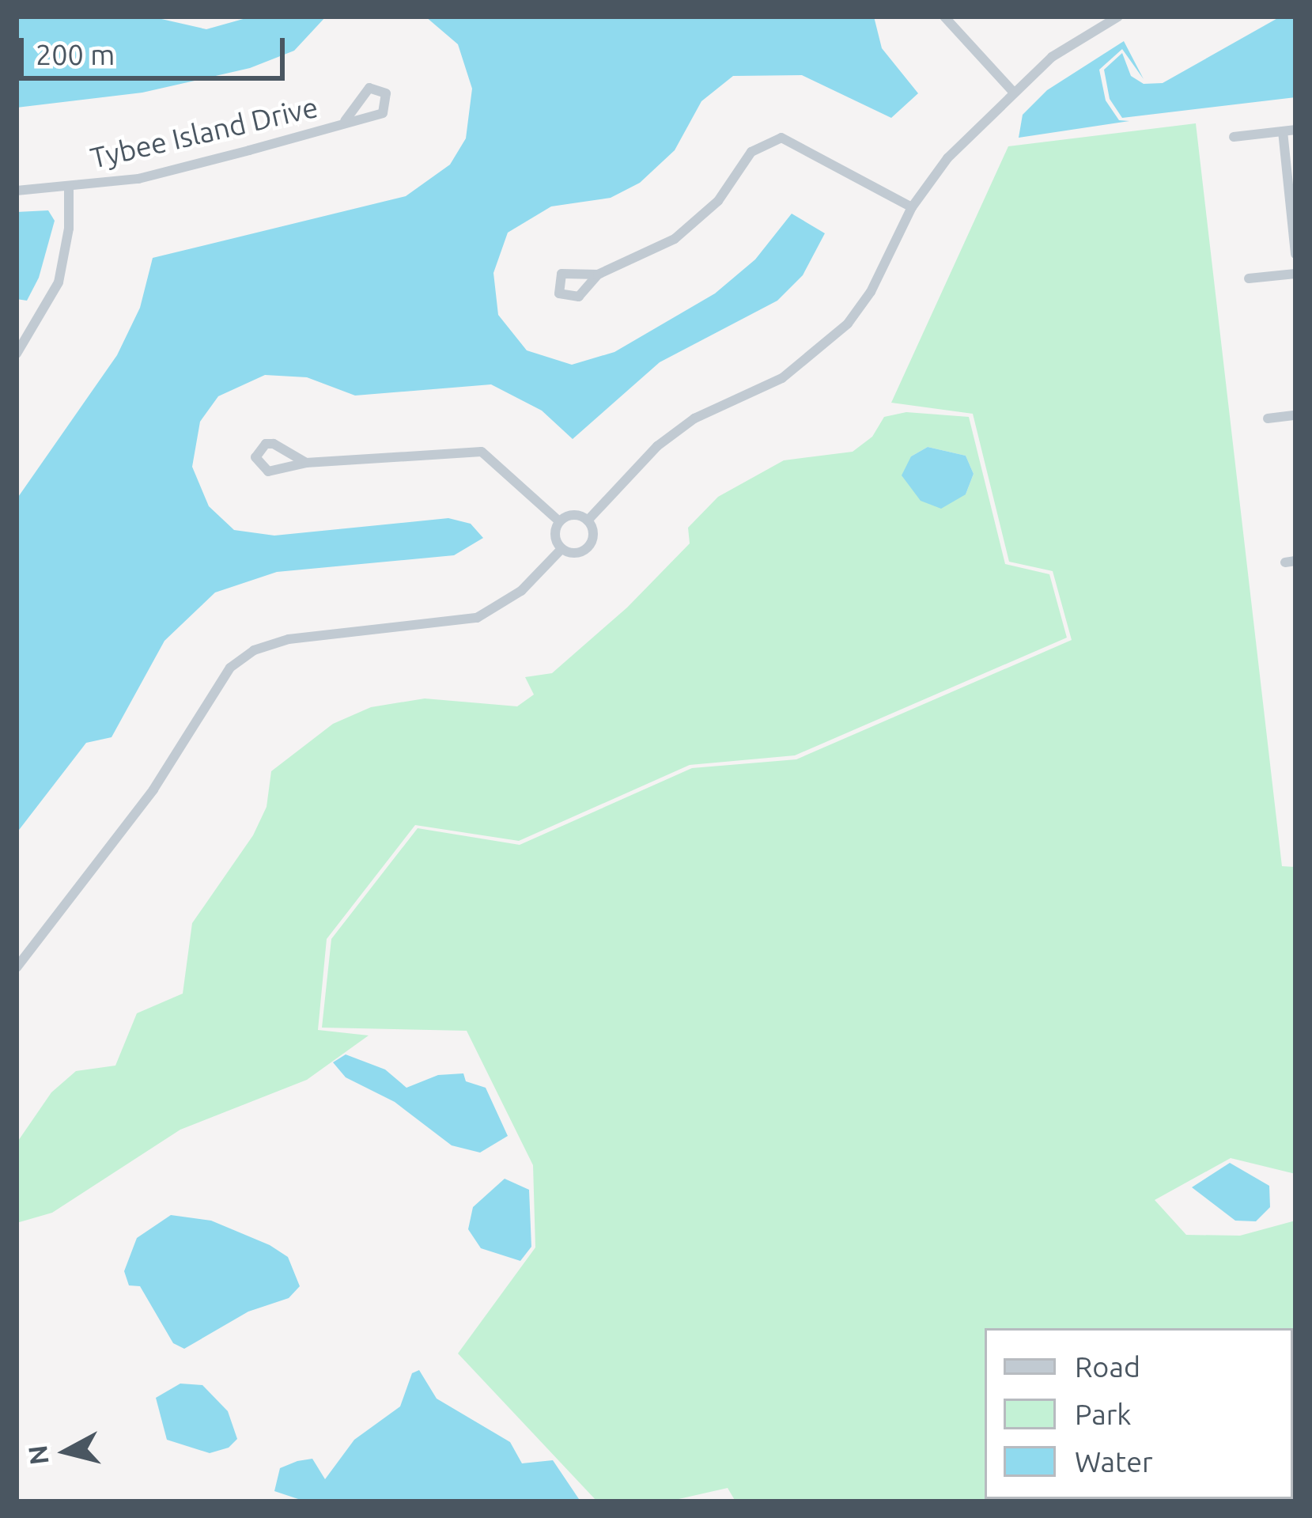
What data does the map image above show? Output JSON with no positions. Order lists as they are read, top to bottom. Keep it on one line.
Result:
{"streets":{"street":["Tybee Island Drive"]},"legend":["Road","Park","Water"],"scale_bar":"200 m","north":"left"}
